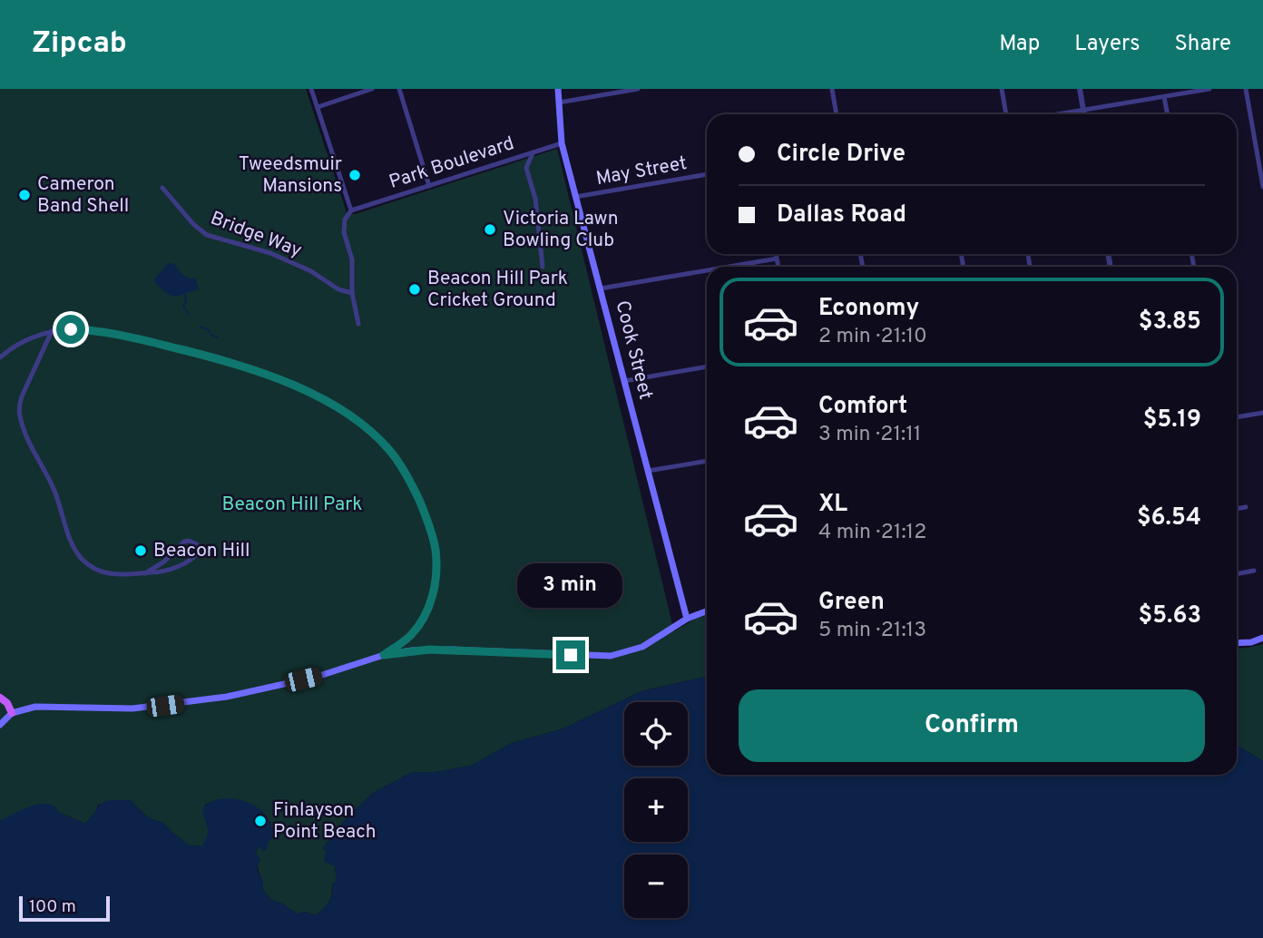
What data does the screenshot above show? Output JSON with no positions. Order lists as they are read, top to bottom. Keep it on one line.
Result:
{"streets":{"main road":["Cook Street"],"street":["Park Boulevard","May Street","Bridge Way"]},"crossings":[["Park Boulevard","Cook Street"],["May Street","Cook Street"]],"parks":["Beacon Hill Park"],"places":["Tweedsmuir Mansions","Cameron Band Shell","Victoria Lawn Bowling Club","Beacon Hill Park Cricket Ground","Beacon Hill","Finlayson Point Beach"],"scale_bar":"100 m","page":{"header":"Zipcab","nav":["Map","Layers","Share"],"banner":["Circle Drive","Dallas Road"],"list":[{"name":"Economy","note":"2 min · 21:10","value":"$3.85"},{"name":"Comfort","note":"3 min · 21:11","value":"$5.19"},{"name":"XL","note":"4 min · 21:12","value":"$6.54"},{"name":"Green","note":"5 min · 21:13","value":"$5.63"}],"bubble":"3 min","buttons":"Confirm","map_buttons":["+","−"],"scale":"100 m"}}
